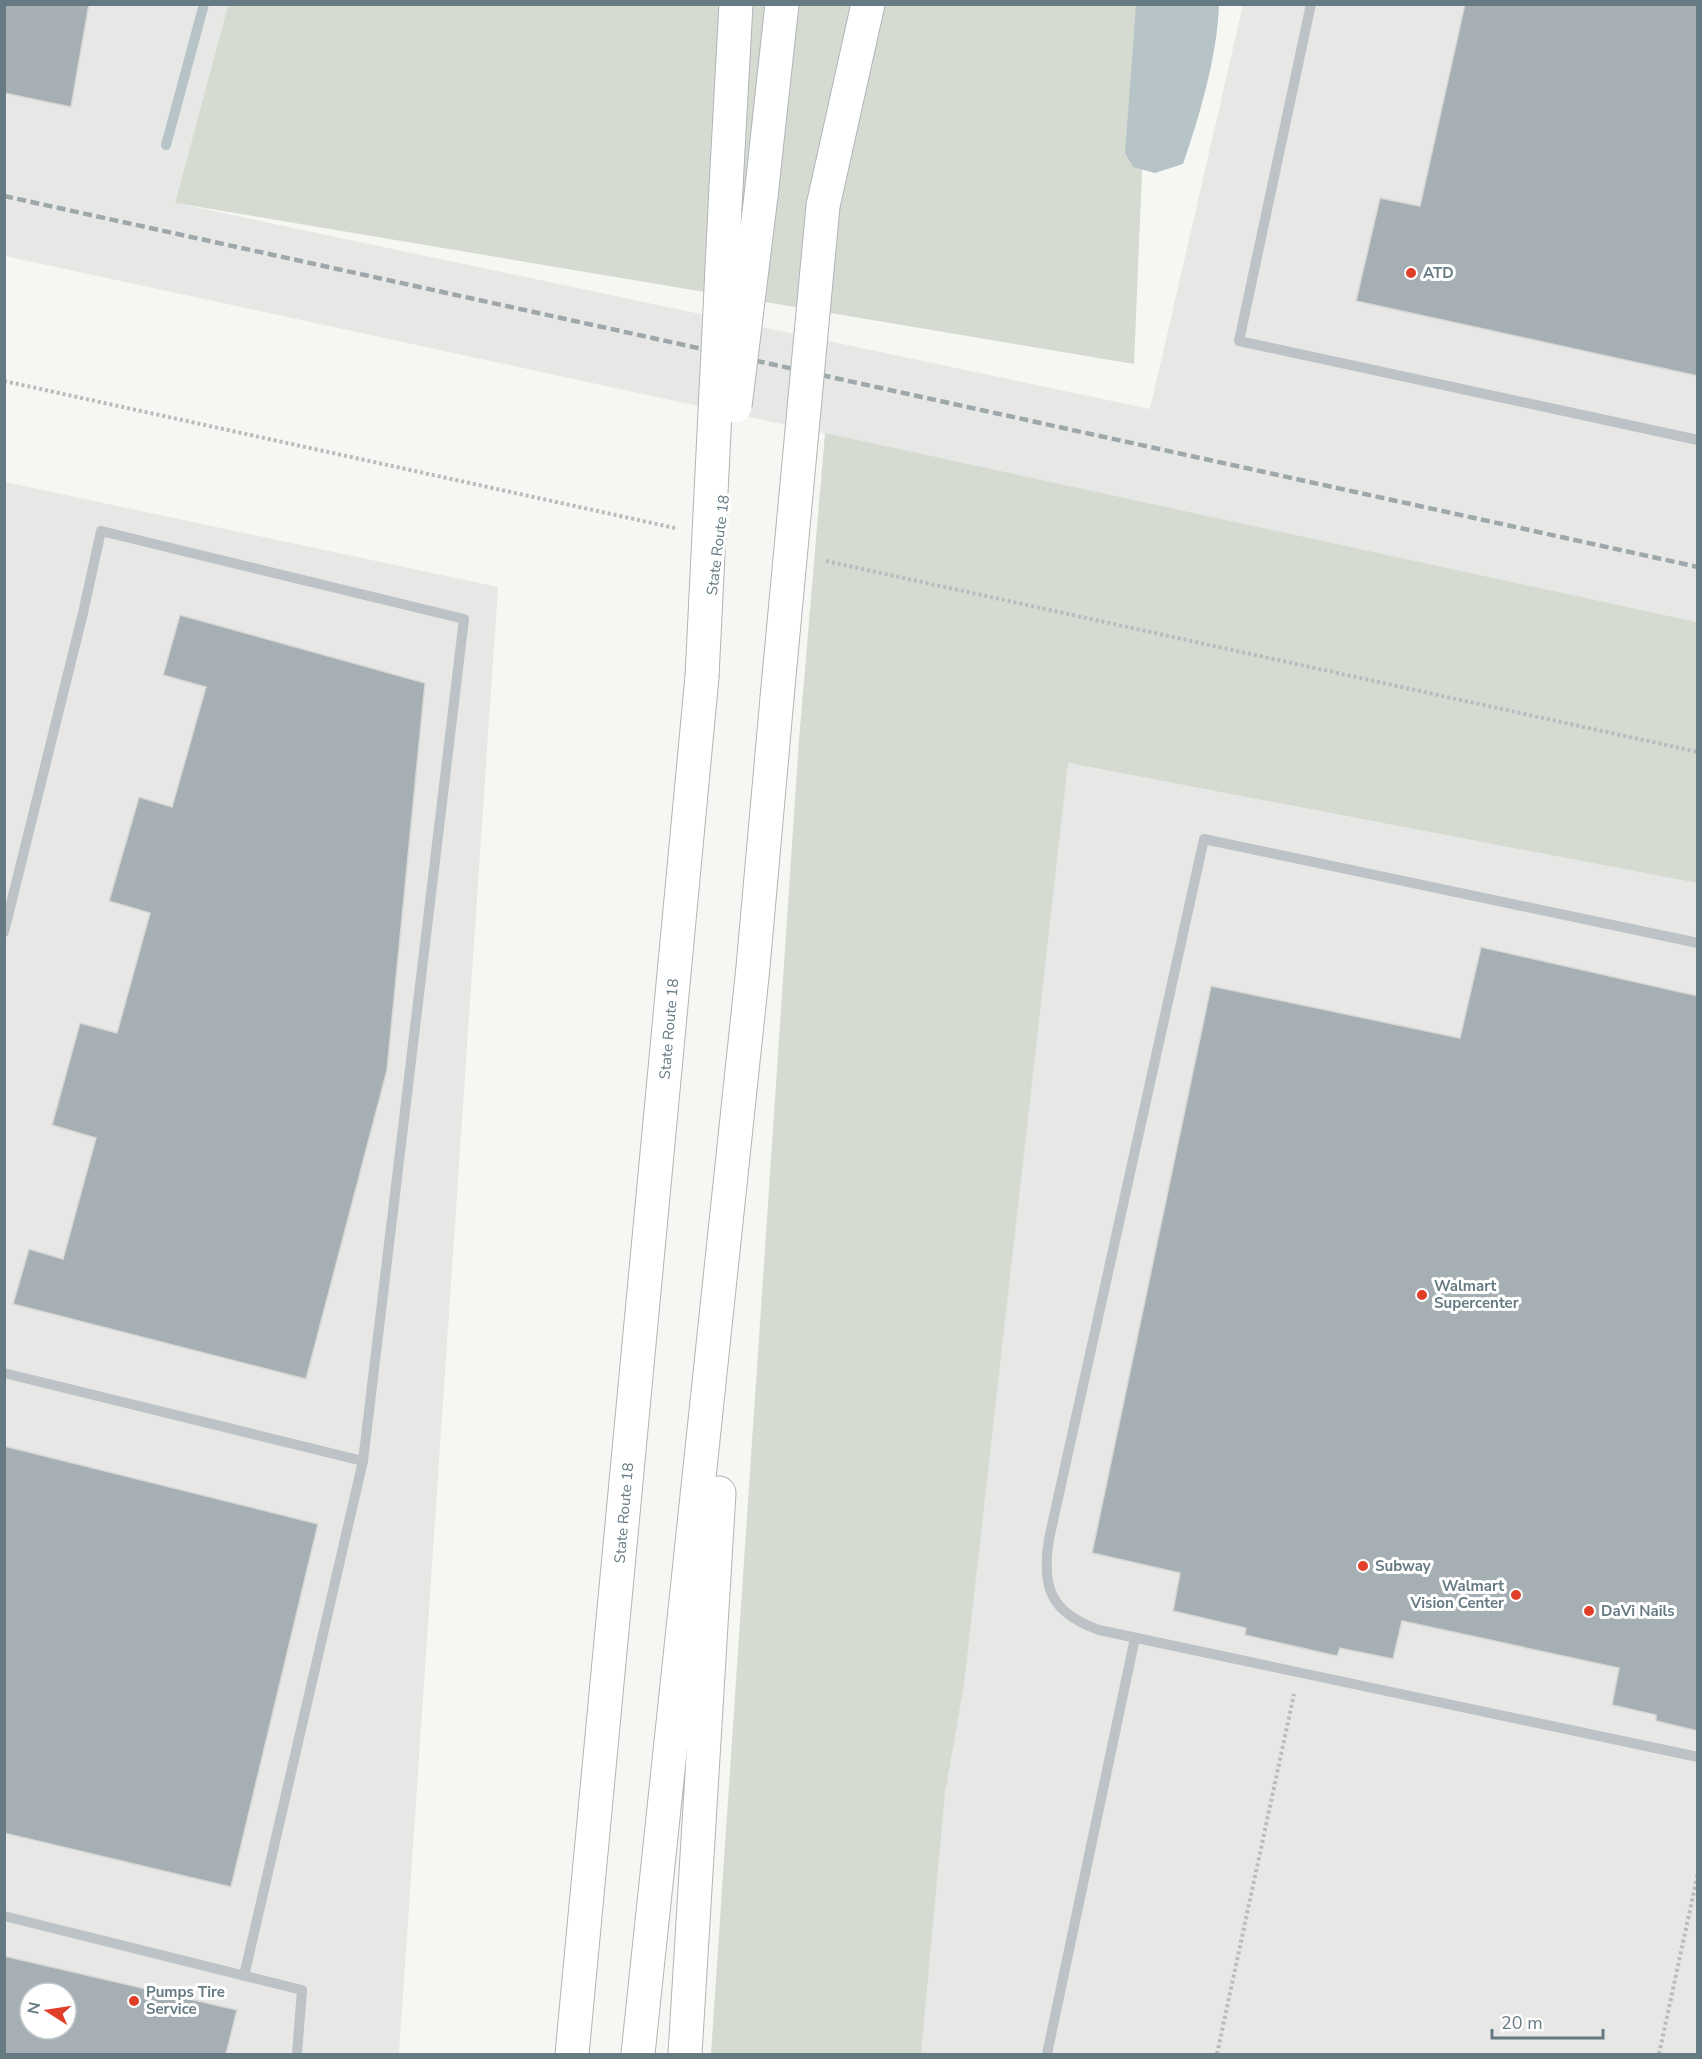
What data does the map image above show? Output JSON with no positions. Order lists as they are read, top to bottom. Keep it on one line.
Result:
{"streets":{"highway":["State Route 18"]},"places":["ATD","Walmart Supercenter","Subway","Walmart Vision Center","DaVi Nails","Pumps Tire Service"],"scale_bar":"20 m","north":"left"}
